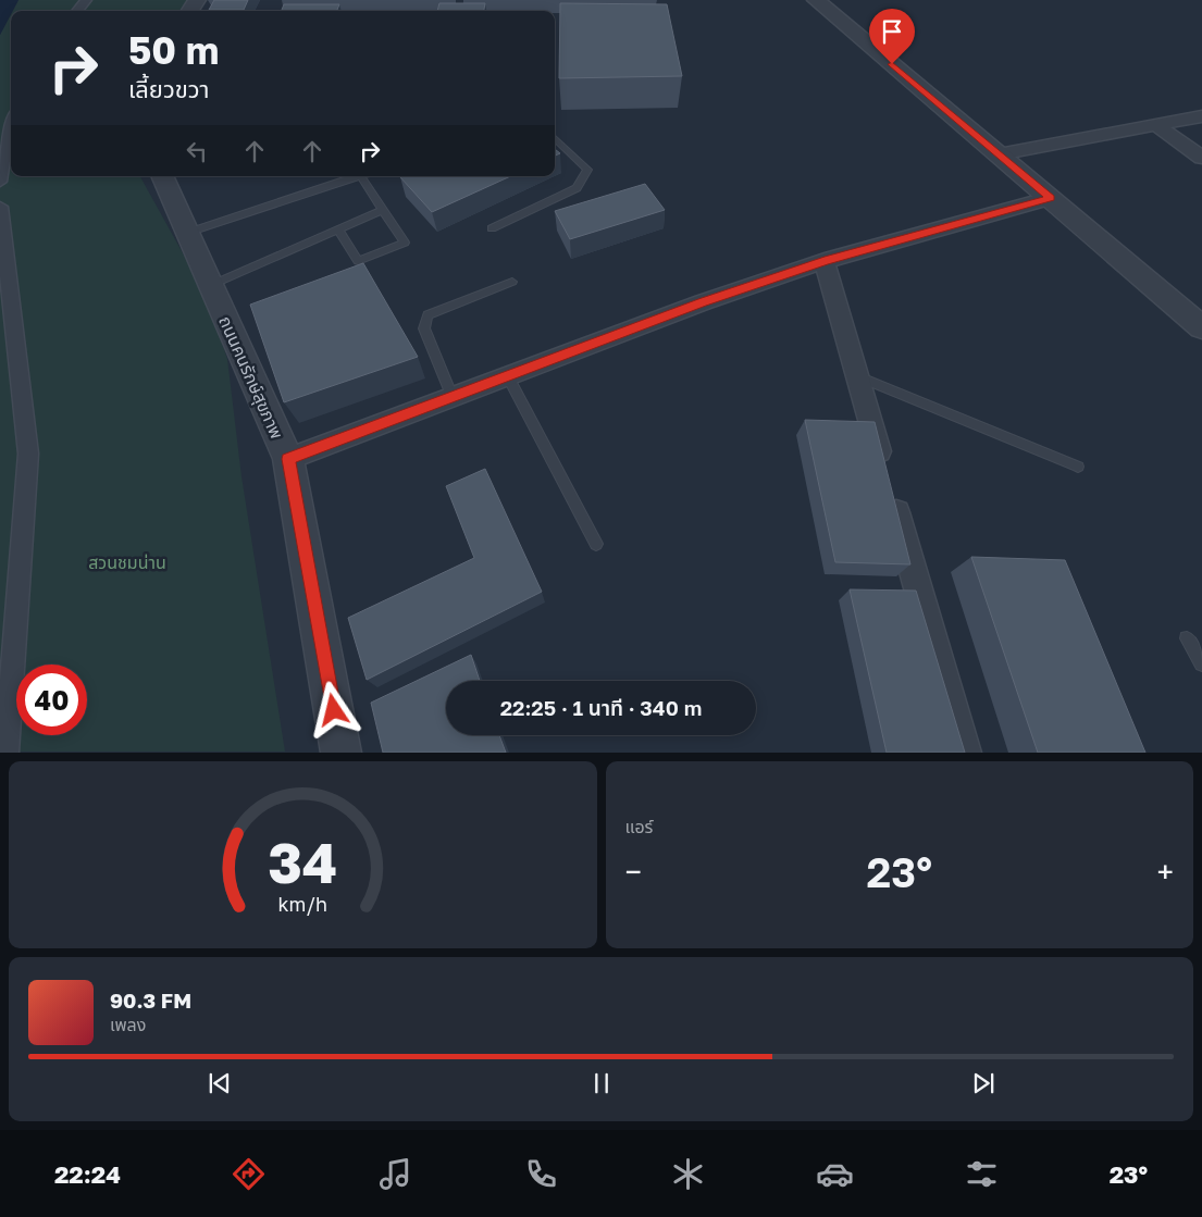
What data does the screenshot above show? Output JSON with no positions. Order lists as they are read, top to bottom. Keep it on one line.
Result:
{"streets":{"street":["ถนนคนรักษ์สุขภาพ"]},"parks":["สวนชมน่าน"],"page":{"turn":["50 m","เลี้ยวขวา"],"limit":"40","trip":"22:25 · 1 นาที · 340 m","tile":"แอร์","heat":["−","23°","+"],"song":["90.3 FM","เพลง"],"tabs":["22:24","23°"],"gauge":["34","km/h"]}}
